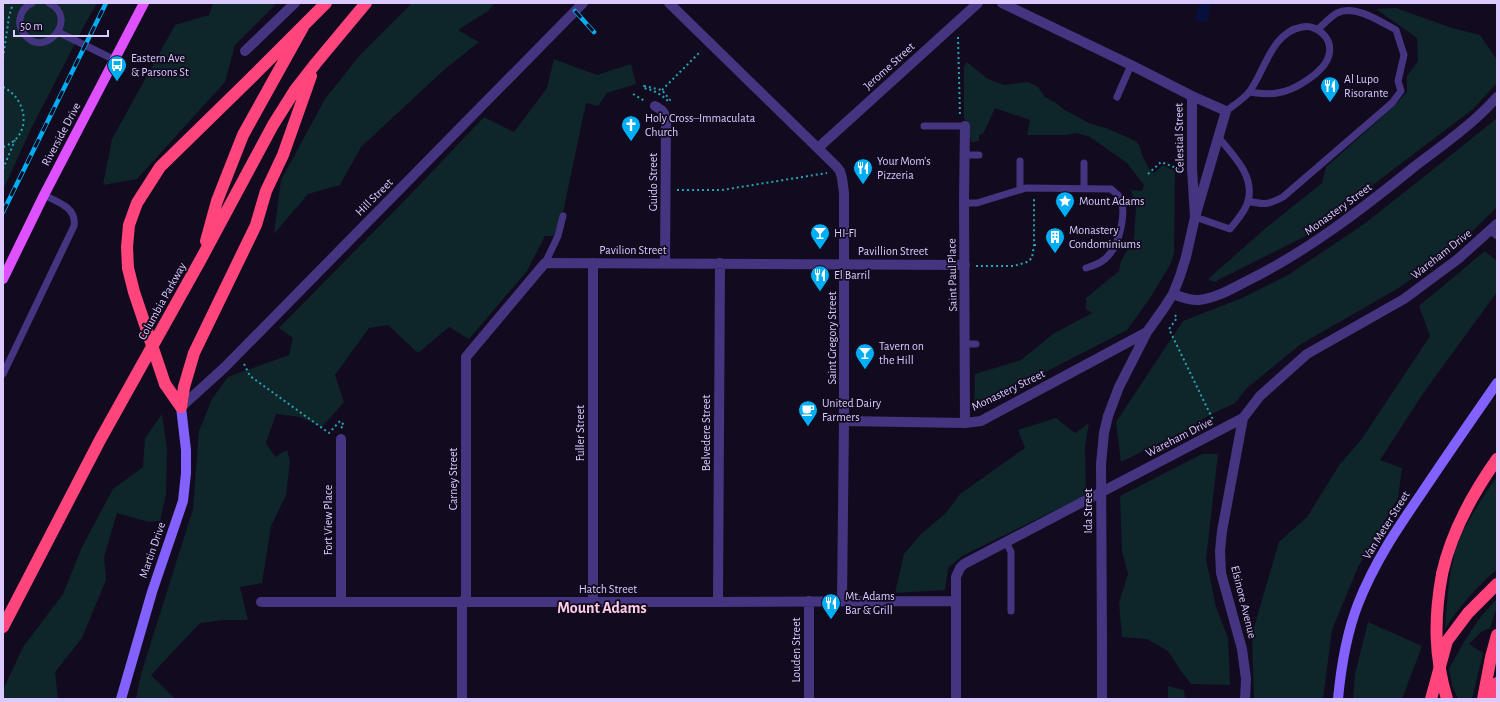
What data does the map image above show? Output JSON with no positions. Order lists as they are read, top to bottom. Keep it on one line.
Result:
{"streets":{"highway":["Columbia Parkway"],"main road":["Riverside Drive"],"street":["Jerome Street","Celestial Street","Guido Street","Hill Street","Monastery Street","Pavilion Street","Pavillion Street","Wareham Drive","Saint Paul Place","Saint Gregory Street","Fuller Street","Belvedere Street","Carney Street","Ida Street","Fort View Place","Van Meter Street","Martin Drive","Hatch Street","Elsinore Avenue","Louden Street"]},"crossings":[["Jerome Street","Saint Gregory Street"],["Celestial Street","Monastery Street"],["Celestial Street","Ida Street"],["Guido Street","Pavilion Street"],["Hill Street","Martin Drive"],["Monastery Street","Saint Paul Place"],["Monastery Street","Saint Gregory Street"],["Monastery Street","Ida Street"],["Pavilion Street","Pavillion Street"],["Pavilion Street","Saint Gregory Street"],["Pavilion Street","Fuller Street"],["Pavilion Street","Belvedere Street"],["Pavilion Street","Carney Street"],["Pavillion Street","Saint Paul Place"],["Pavillion Street","Saint Gregory Street"],["Wareham Drive","Hatch Street"],["Wareham Drive","Elsinore Avenue"],["Saint Gregory Street","Hatch Street"],["Fuller Street","Hatch Street"],["Belvedere Street","Hatch Street"],["Carney Street","Hatch Street"],["Fort View Place","Hatch Street"],["Hatch Street","Louden Street"]],"districts":["Mount Adams"],"places":{"bus stop":["Eastern Ave & Parsons St"],"restaurant":["Al Lupo Risorante","Your Mom's Pizzeria","El Barril","Mt. Adams Bar & Grill"],"church":["Holy Cross–Immaculata Church"],"place":["Mount Adams"],"bar":["HI-FI","Tavern on the Hill"],"building":["Monastery Condominiums"],"cafe":["United Dairy Farmers"]},"scale_bar":"50 m"}
